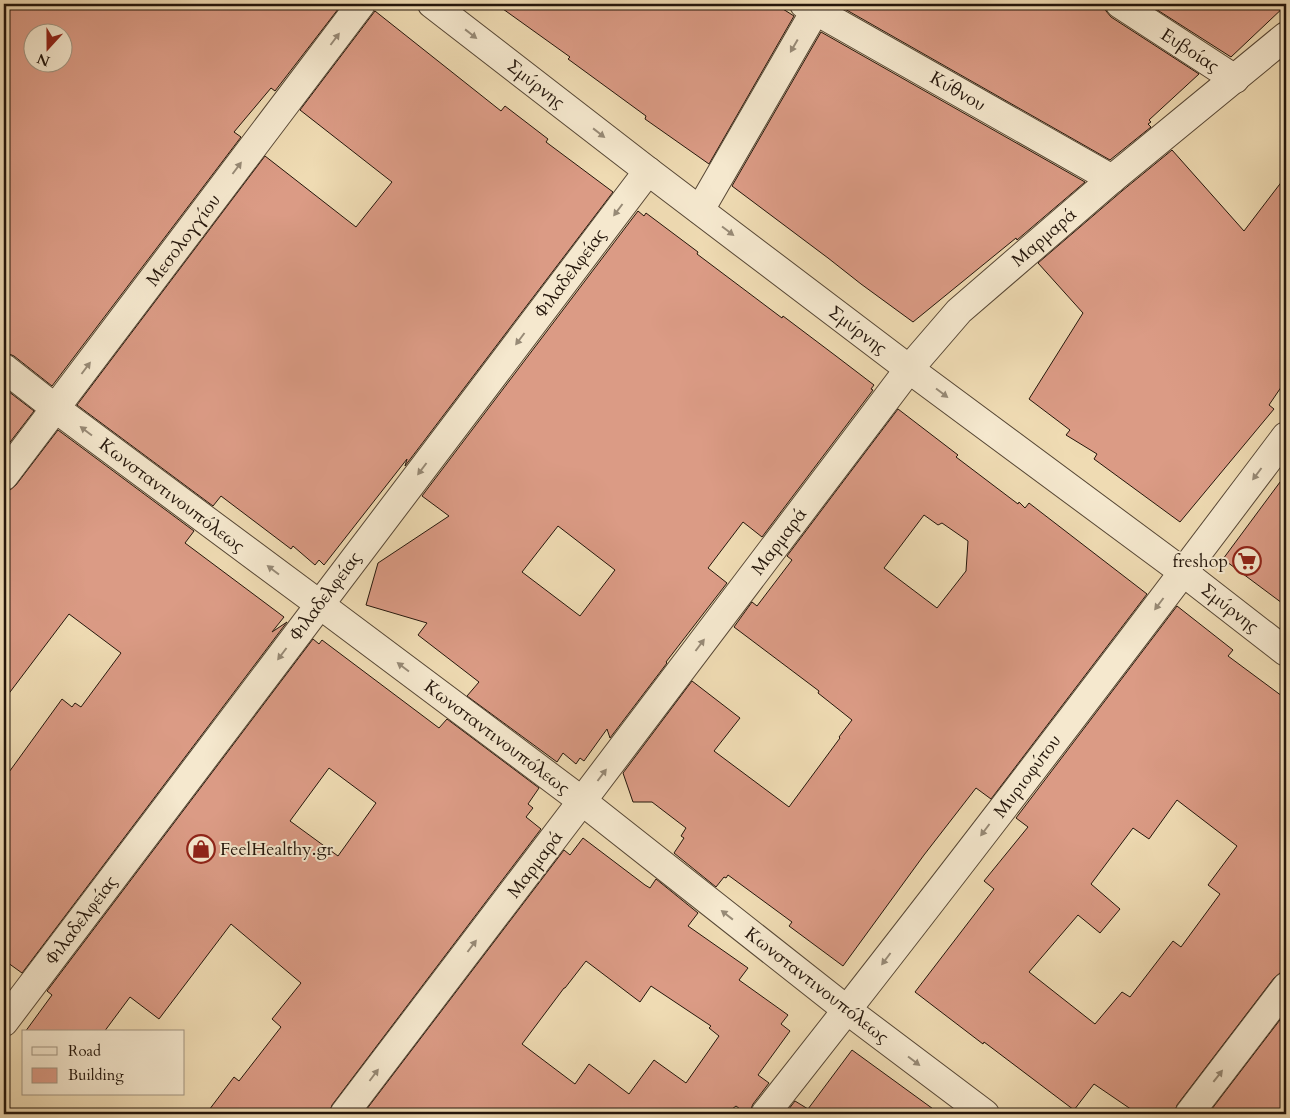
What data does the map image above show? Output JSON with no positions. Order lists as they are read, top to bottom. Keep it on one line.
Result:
{"streets":{"street":["Ευβοίας","Σμύρνης","Κύθνου","Μαρμαρά","Μεσολογγίου","Φιλαδελφείας","Κωνσταντινουπόλεως","Μυριοφύτου"]},"crossings":[["Ευβοίας","Μαρμαρά"],["Σμύρνης","Μαρμαρά"],["Σμύρνης","Φιλαδελφείας"],["Σμύρνης","Μυριοφύτου"],["Κύθνου","Μαρμαρά"],["Μαρμαρά","Κωνσταντινουπόλεως"],["Μεσολογγίου","Κωνσταντινουπόλεως"],["Φιλαδελφείας","Κωνσταντινουπόλεως"],["Κωνσταντινουπόλεως","Μυριοφύτου"]],"one_way":["Σμύρνης","Μαρμαρά","Μεσολογγίου","Φιλαδελφείας","Μυριοφύτου"],"places":{"supermarket":["freshop"],"shop":["FeelHealthy.gr"]},"legend":["Road","Building"],"north":"bottom"}
